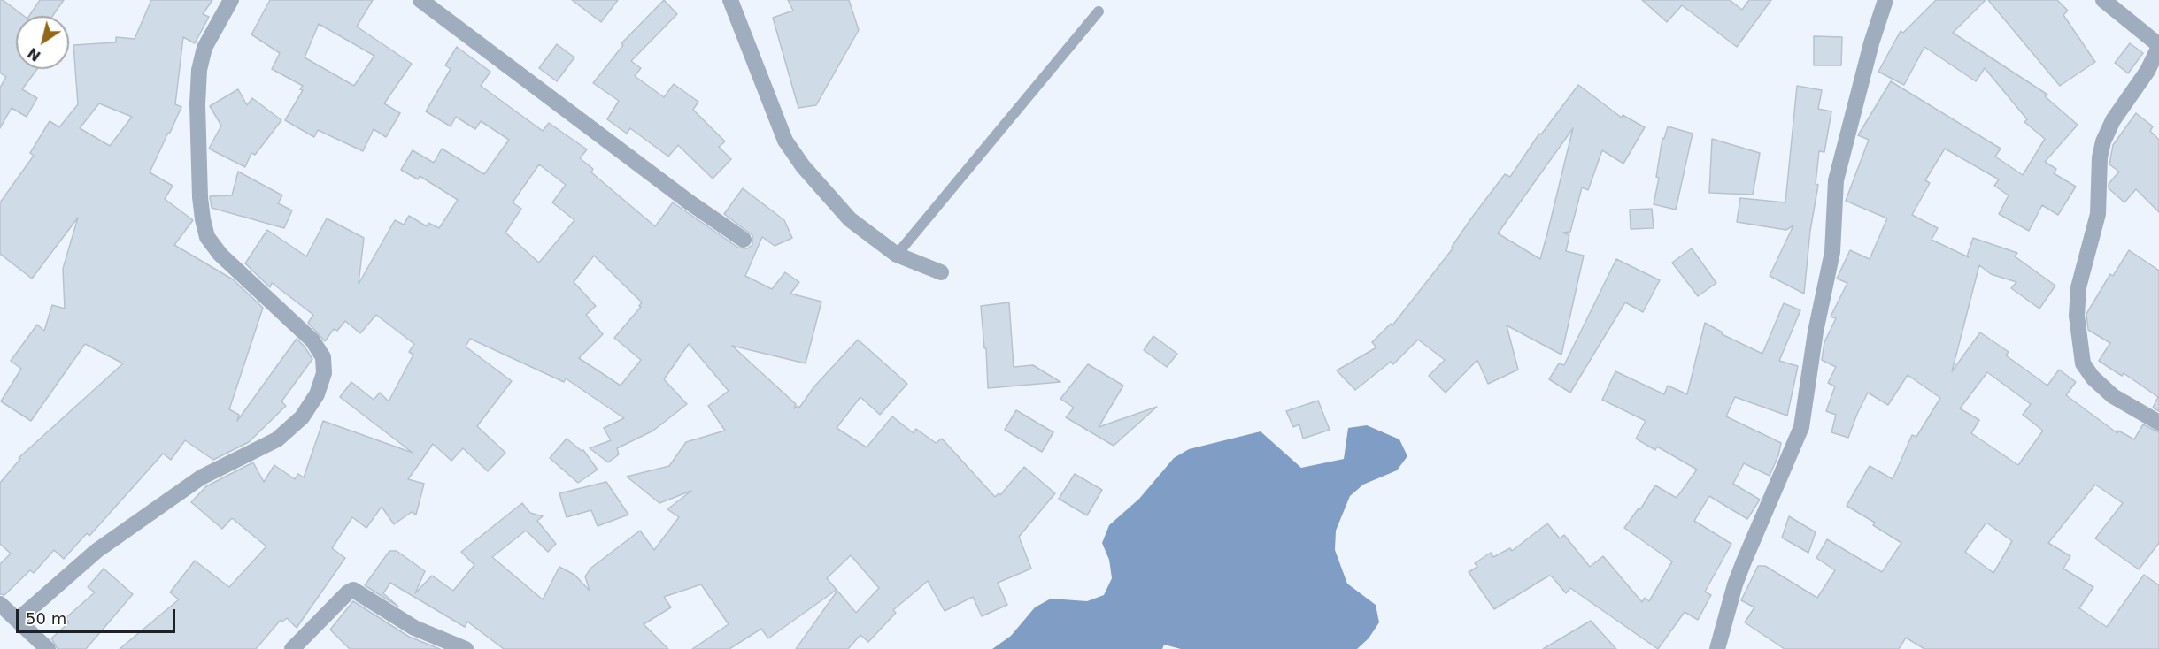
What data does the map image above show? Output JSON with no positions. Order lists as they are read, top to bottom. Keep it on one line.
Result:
{"scale_bar":"50 m","north":"bottom left"}
